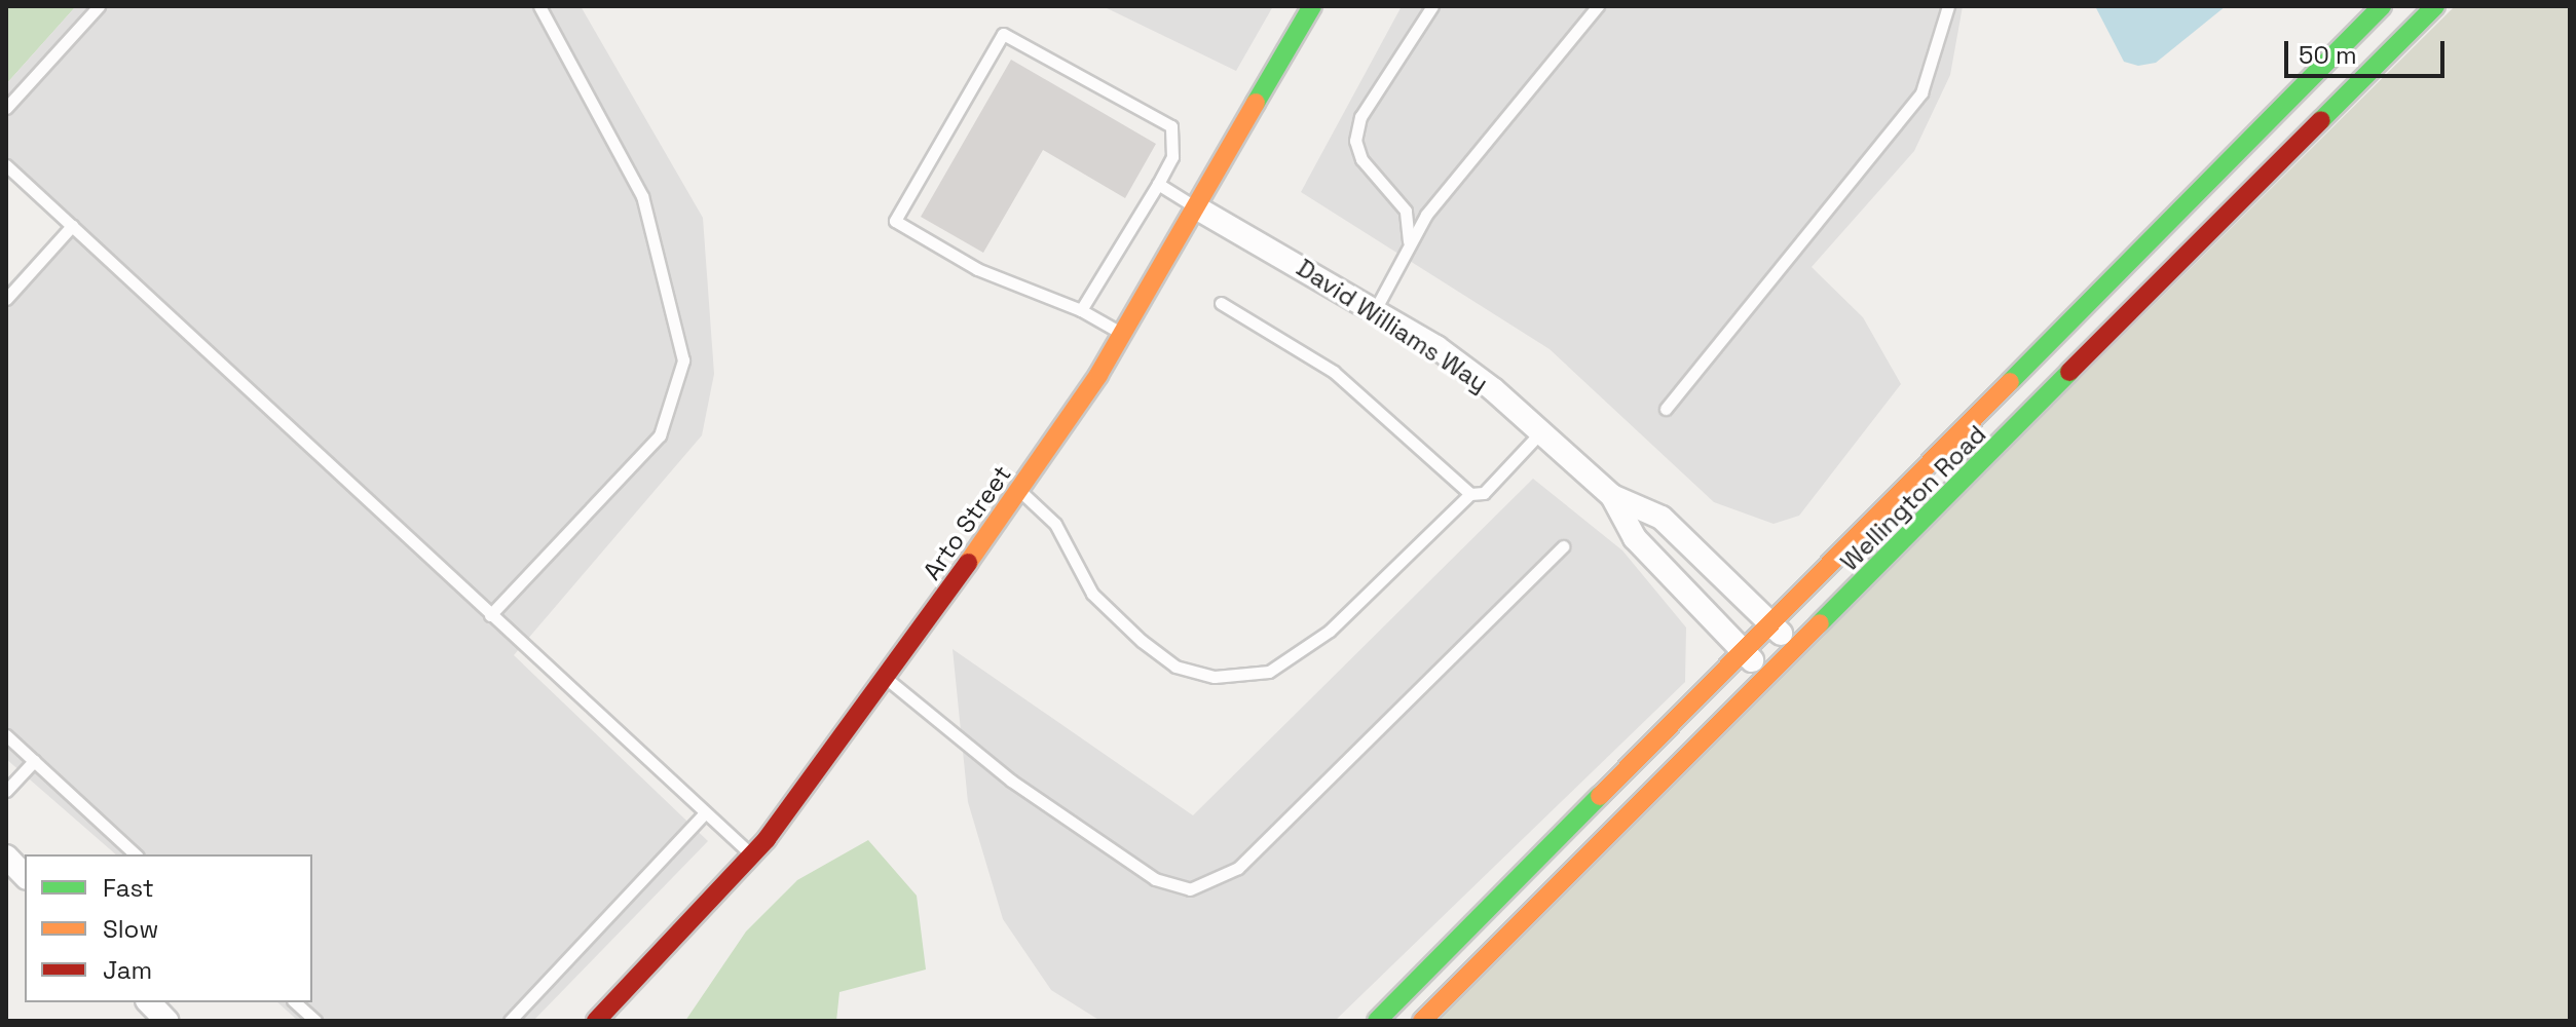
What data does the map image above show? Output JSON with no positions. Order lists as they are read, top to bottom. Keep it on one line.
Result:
{"streets":{"main road":["Wellington Road","Arto Street"],"street":["David Williams Way"]},"crossings":[["David Williams Way","Wellington Road"],["David Williams Way","Arto Street"]],"legend":["Fast","Slow","Jam"],"scale_bar":"50 m"}
